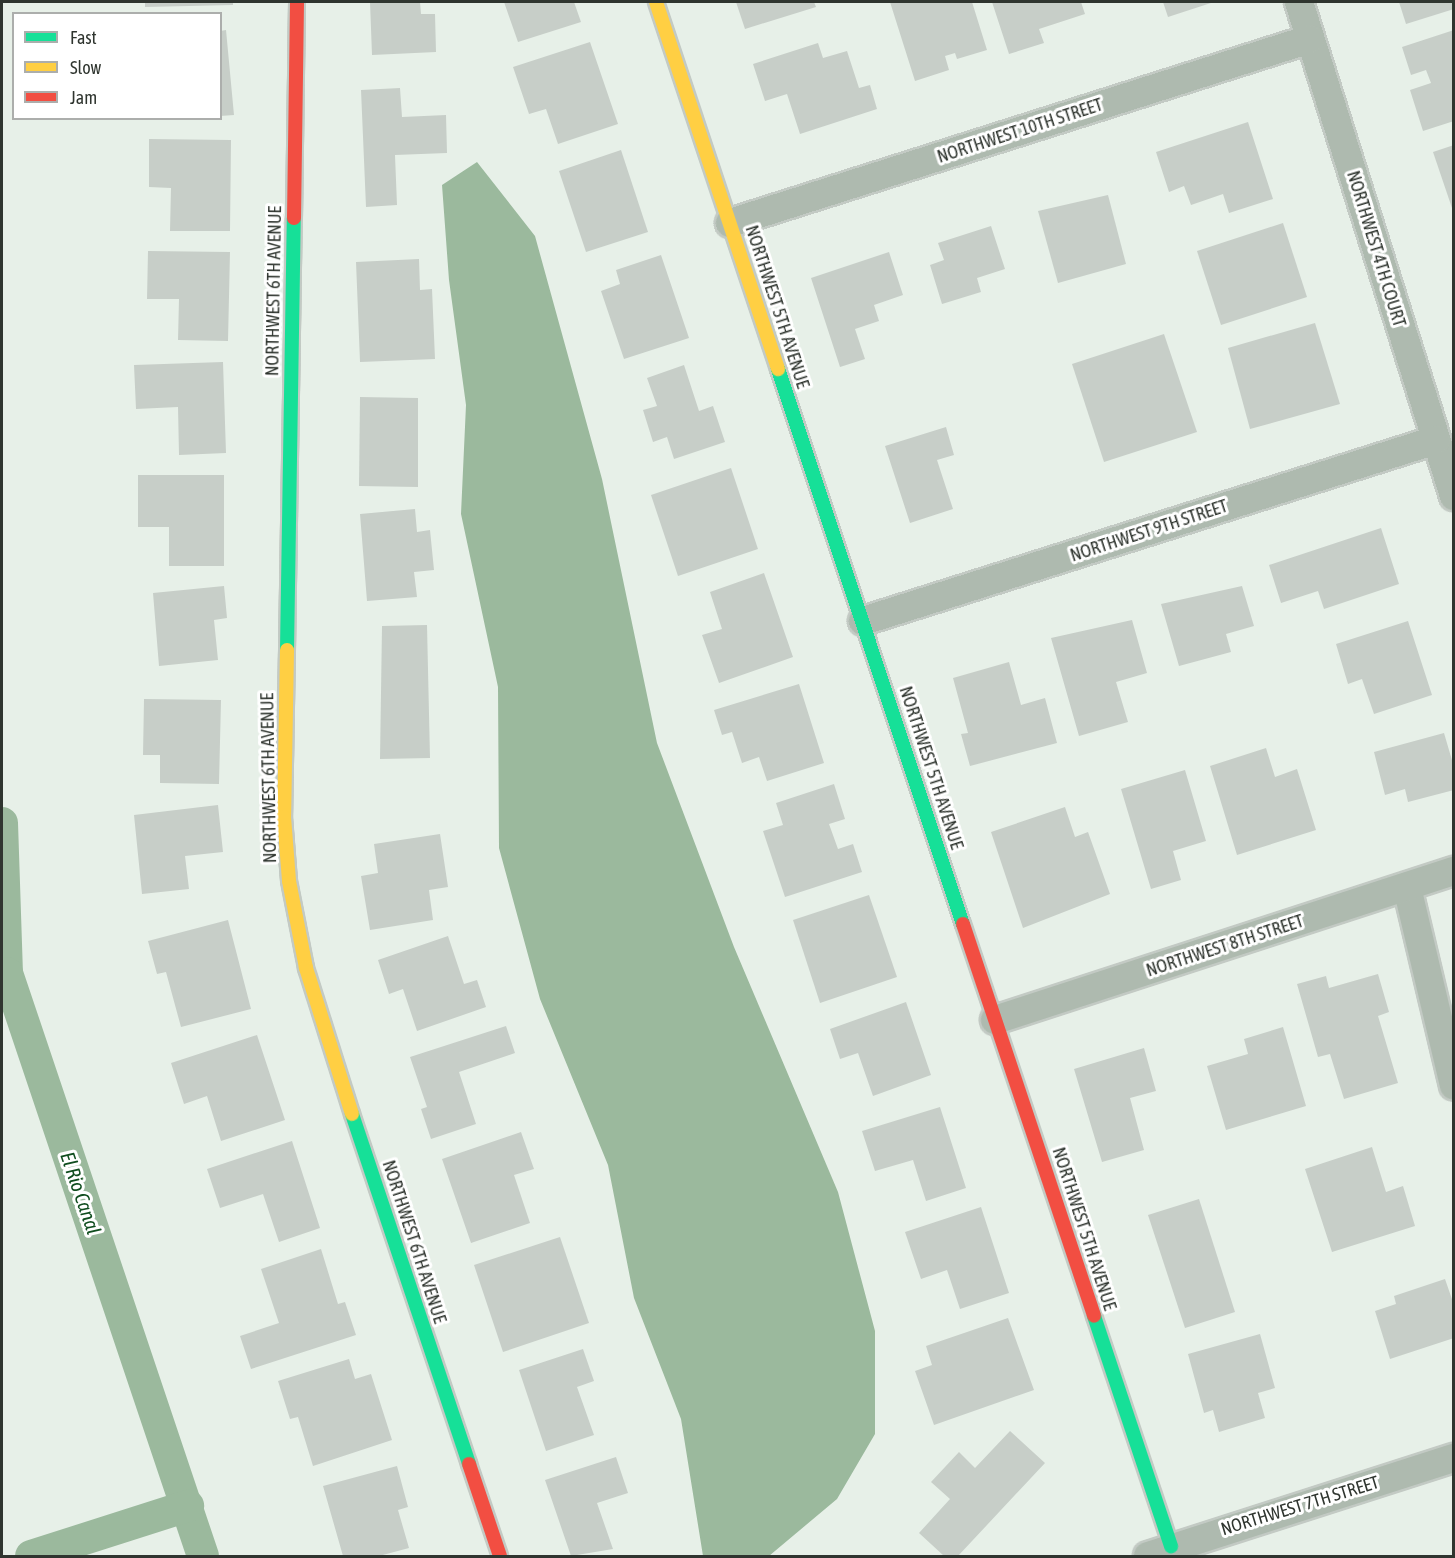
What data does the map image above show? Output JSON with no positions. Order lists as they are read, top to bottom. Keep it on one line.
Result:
{"streets":{"street":["NORTHWEST 10TH STREET","NORTHWEST 4TH COURT","NORTHWEST 6TH AVENUE","NORTHWEST 5TH AVENUE","NORTHWEST 9TH STREET","NORTHWEST 8TH STREET","NORTHWEST 7TH STREET"]},"crossings":[["NORTHWEST 10TH STREET","NORTHWEST 4TH COURT"],["NORTHWEST 10TH STREET","NORTHWEST 5TH AVENUE"],["NORTHWEST 4TH COURT","NORTHWEST 9TH STREET"],["NORTHWEST 5TH AVENUE","NORTHWEST 9TH STREET"],["NORTHWEST 5TH AVENUE","NORTHWEST 8TH STREET"],["NORTHWEST 5TH AVENUE","NORTHWEST 7TH STREET"]],"water":["El Rio Canal"],"legend":["Fast","Slow","Jam"]}
